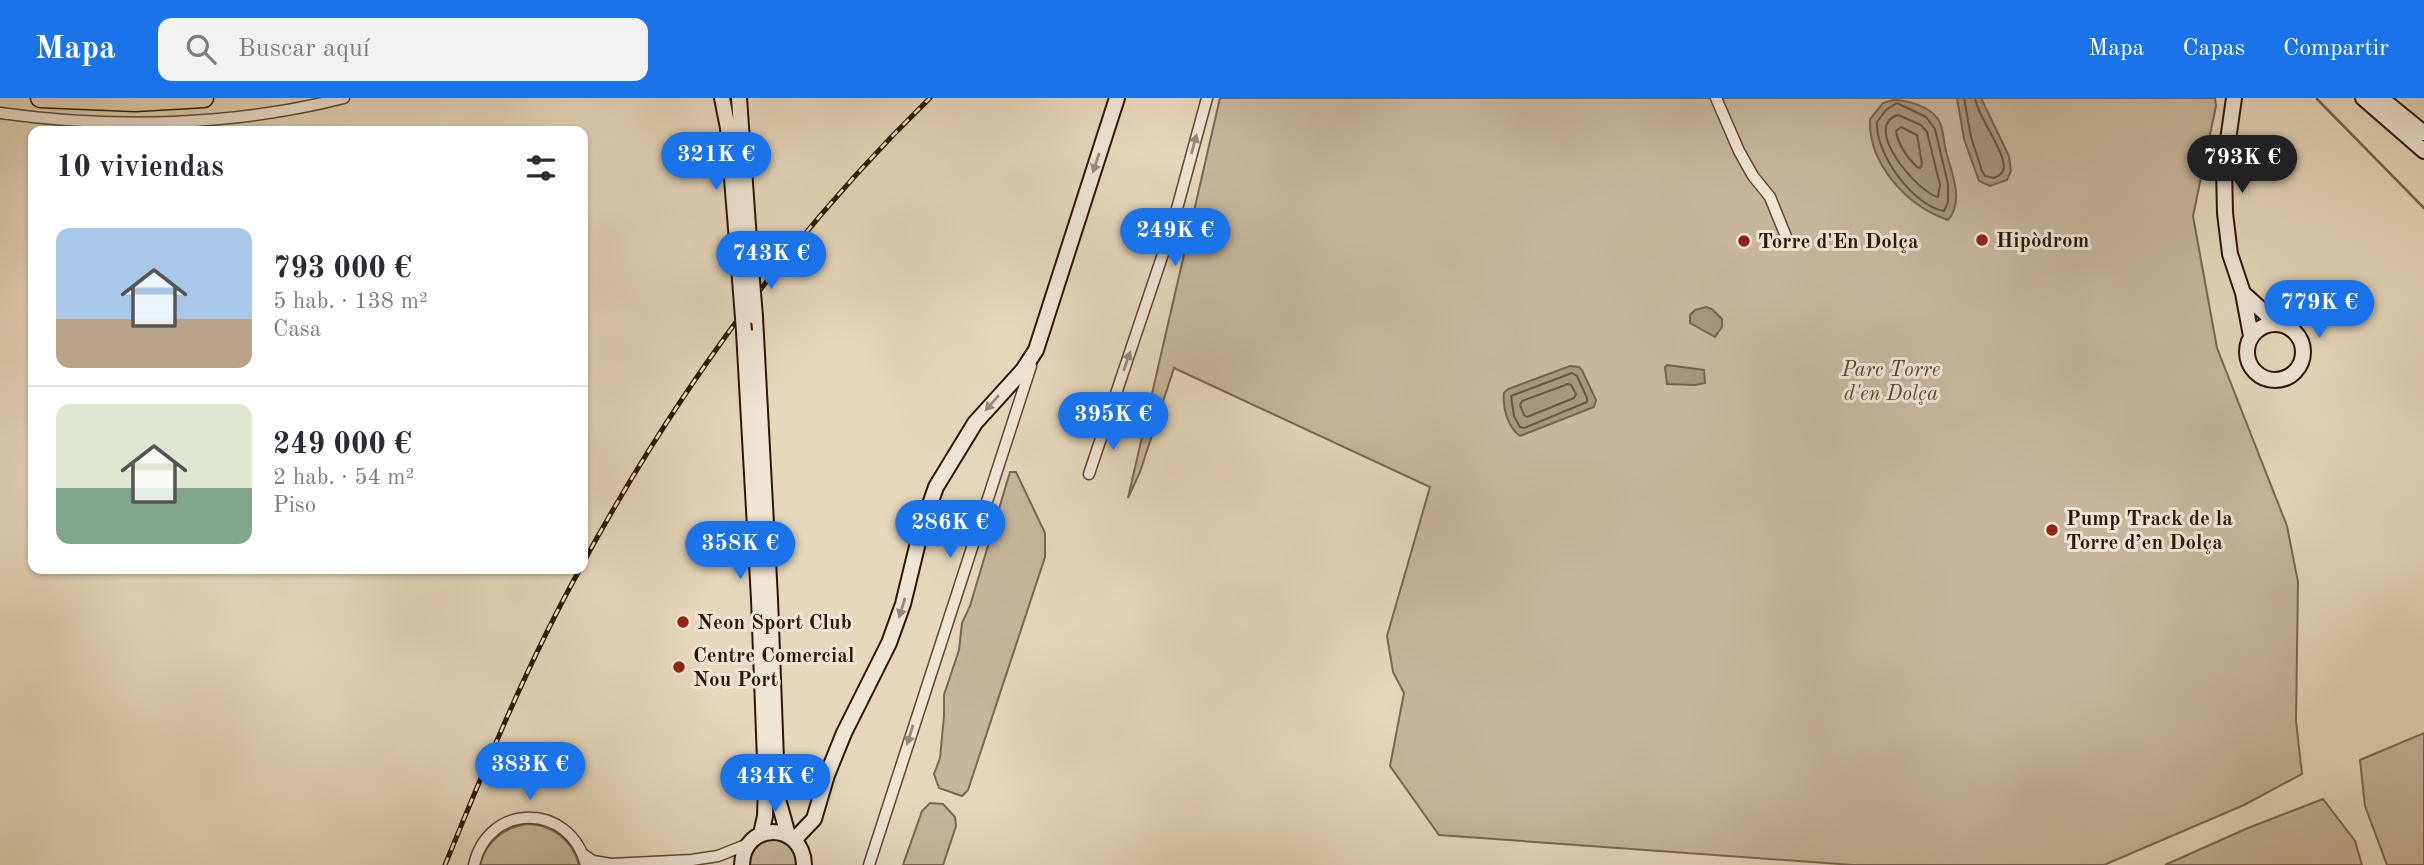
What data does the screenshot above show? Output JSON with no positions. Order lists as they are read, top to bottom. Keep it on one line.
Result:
{"parks":["Parc Torre d'en Dolça"],"places":["Hipòdrom","Torre d'En Dolça","Pump Track de la Torre d’en Dolça","Neon Sport Club","Centre Comercial Nou Port"],"page":{"header":"Mapa","search":"Buscar aquí","nav":["Mapa","Capas","Compartir"],"heading":"10 viviendas","price":["321K €","793K €","249K €","743K €","779K €","395K €","286K €","358K €","383K €","434K €"],"list":[{"name":"793 000 €","note":"5 hab. · 138 m² · Casa"},{"name":"249 000 €","note":"2 hab. · 54 m² · Piso"}]}}
